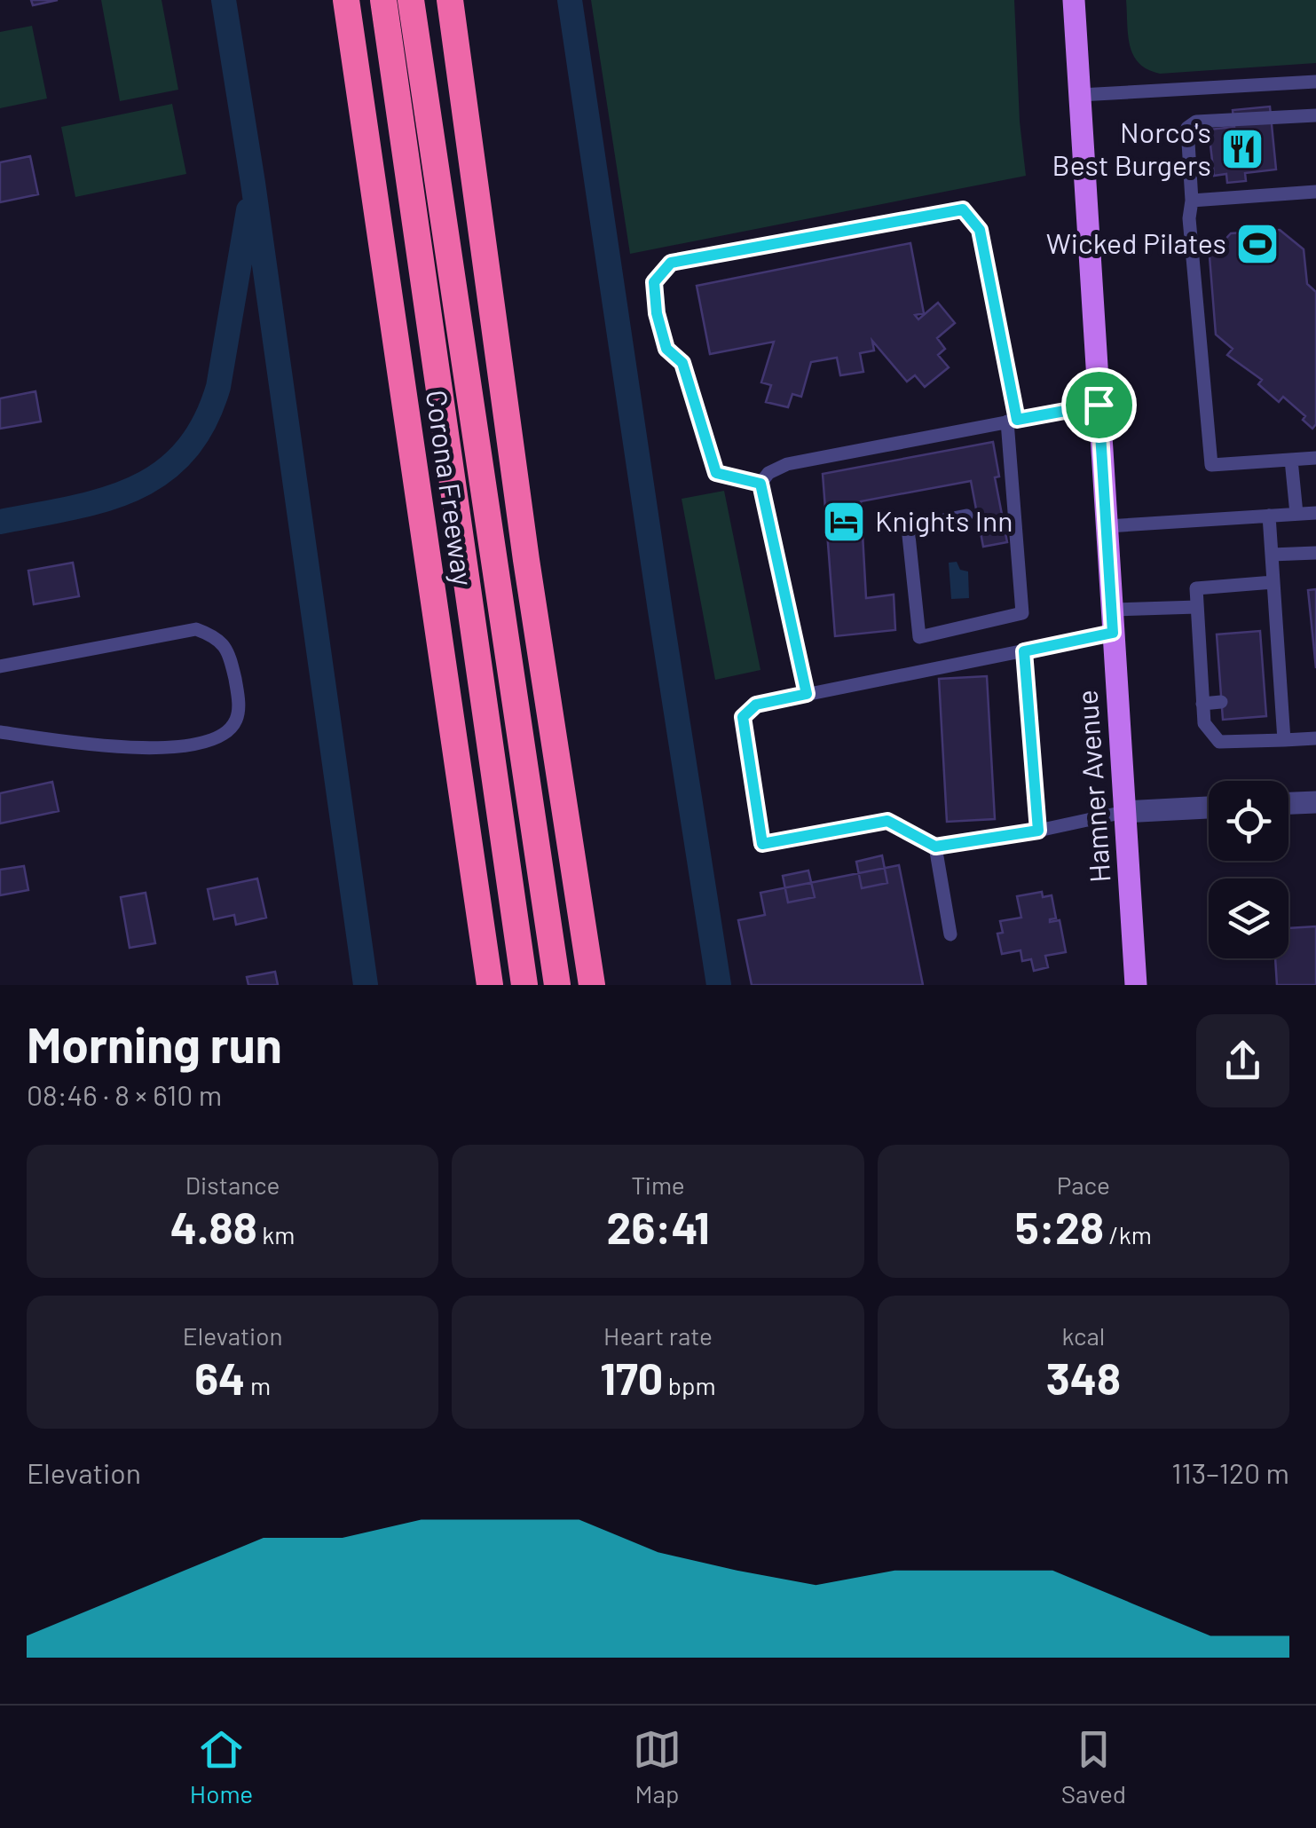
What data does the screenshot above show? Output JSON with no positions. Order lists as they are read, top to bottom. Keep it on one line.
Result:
{"streets":{"highway":["Corona Freeway"],"main road":["Hamner Avenue"]},"places":{"restaurant":["Norco's Best Burgers"],"sports":["Wicked Pilates"],"hotel":["Knights Inn"]},"page":{"heading":["Morning run","08:46 · 8 × 610 m"],"stats":[["Distance","4.88 km"],["Time","26:41"],["Pace","5:28 /km"],["Elevation","64 m"],["Heart rate","170 bpm"],["kcal","348"]],"chart":["Elevation","113–120 m"],"tabs":["Home","Map","Saved"]}}
